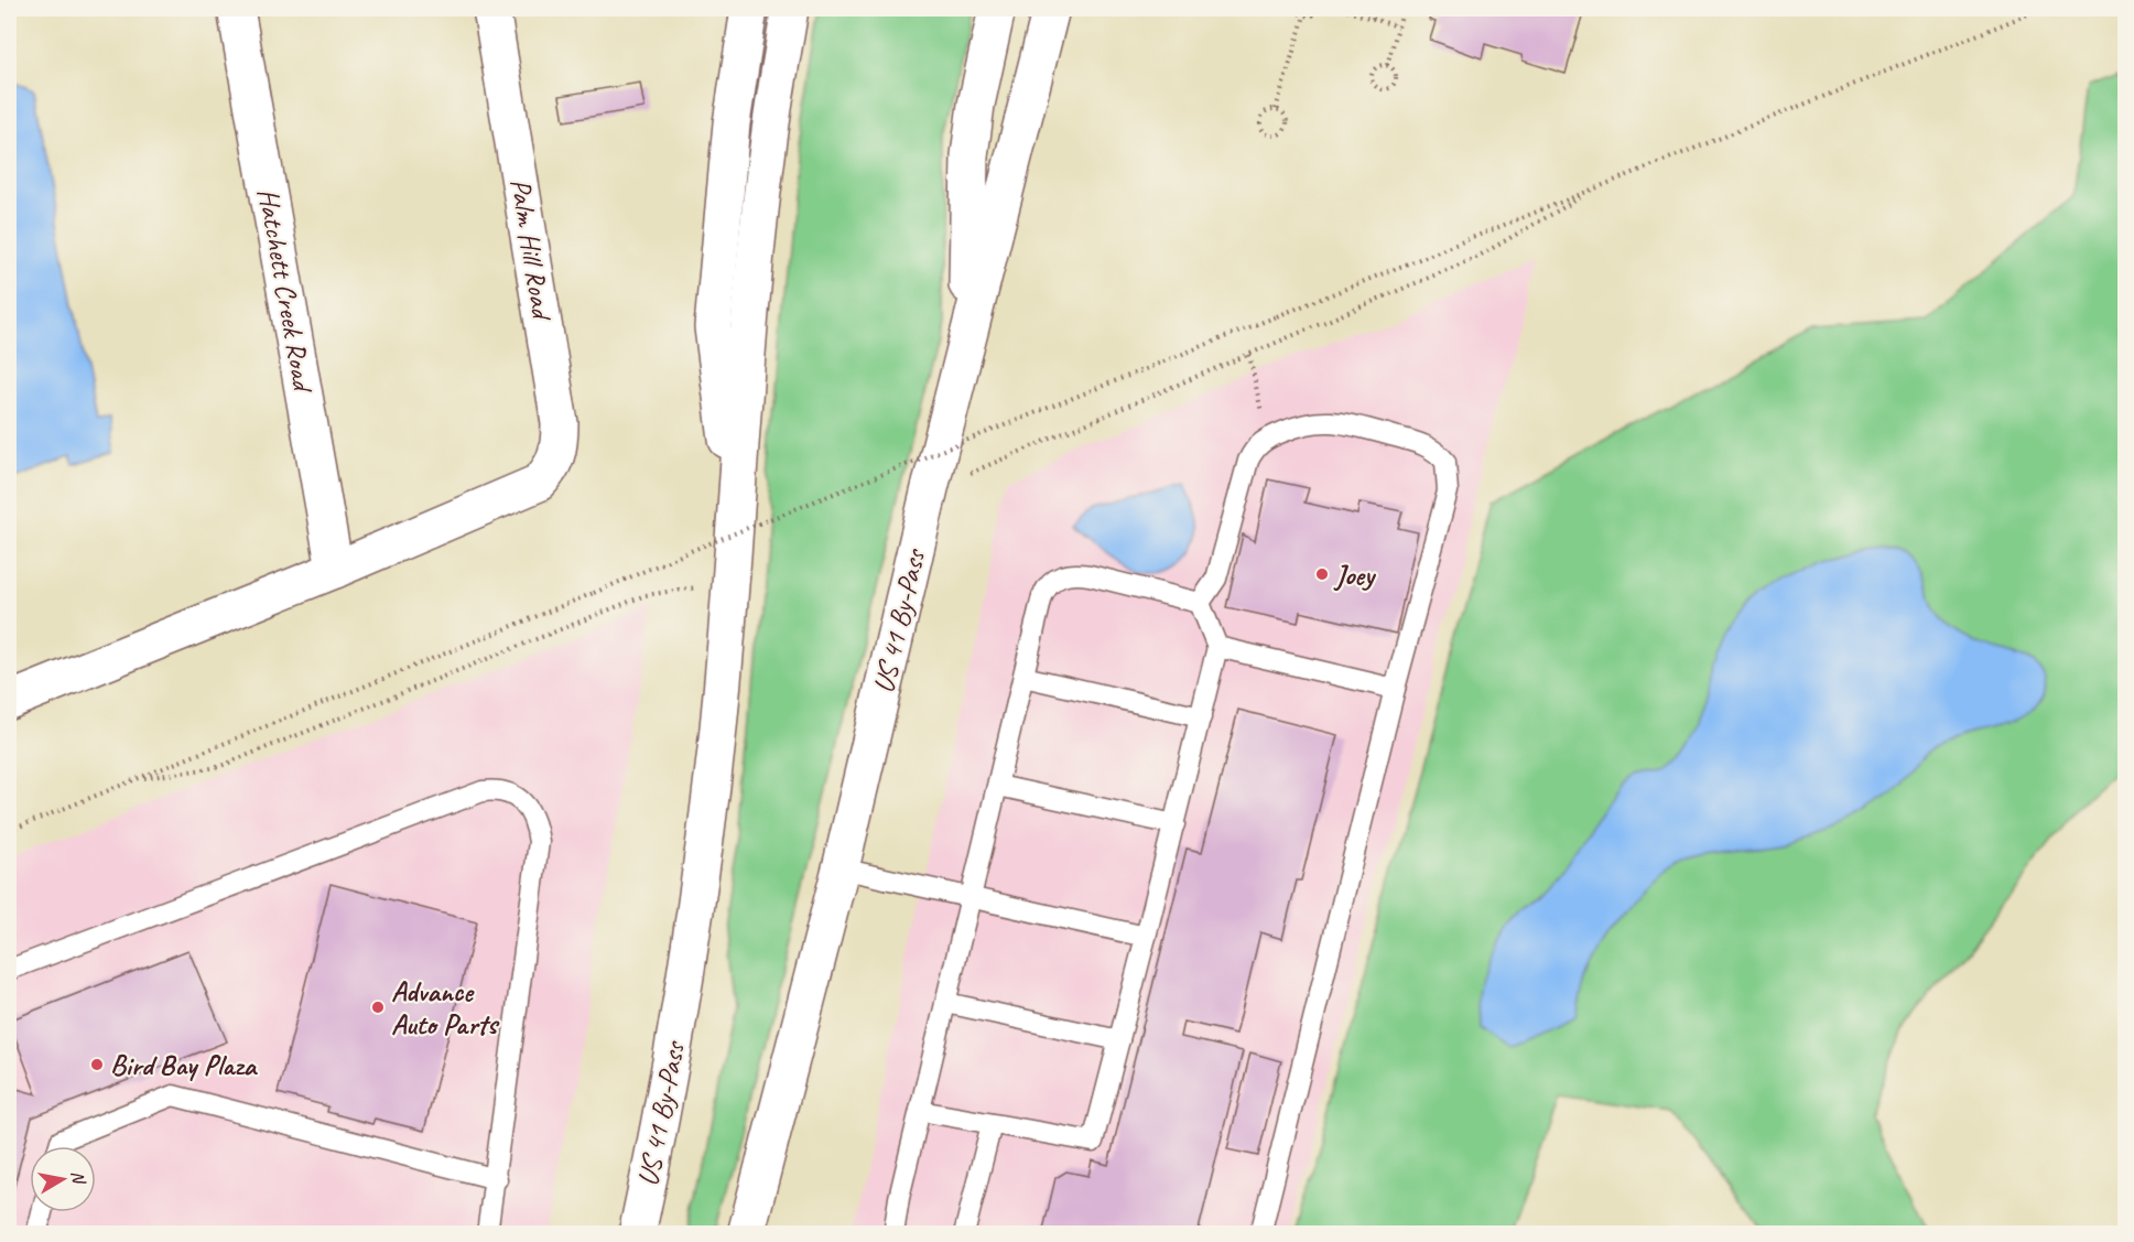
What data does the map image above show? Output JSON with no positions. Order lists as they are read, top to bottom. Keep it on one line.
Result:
{"streets":{"main road":["Palm Hill Road","Hatchett Creek Road","US 41 By-Pass"]},"crossings":[["Palm Hill Road","Hatchett Creek Road"]],"places":["Joey","Advance Auto Parts","Bird Bay Plaza"],"north":"right"}
